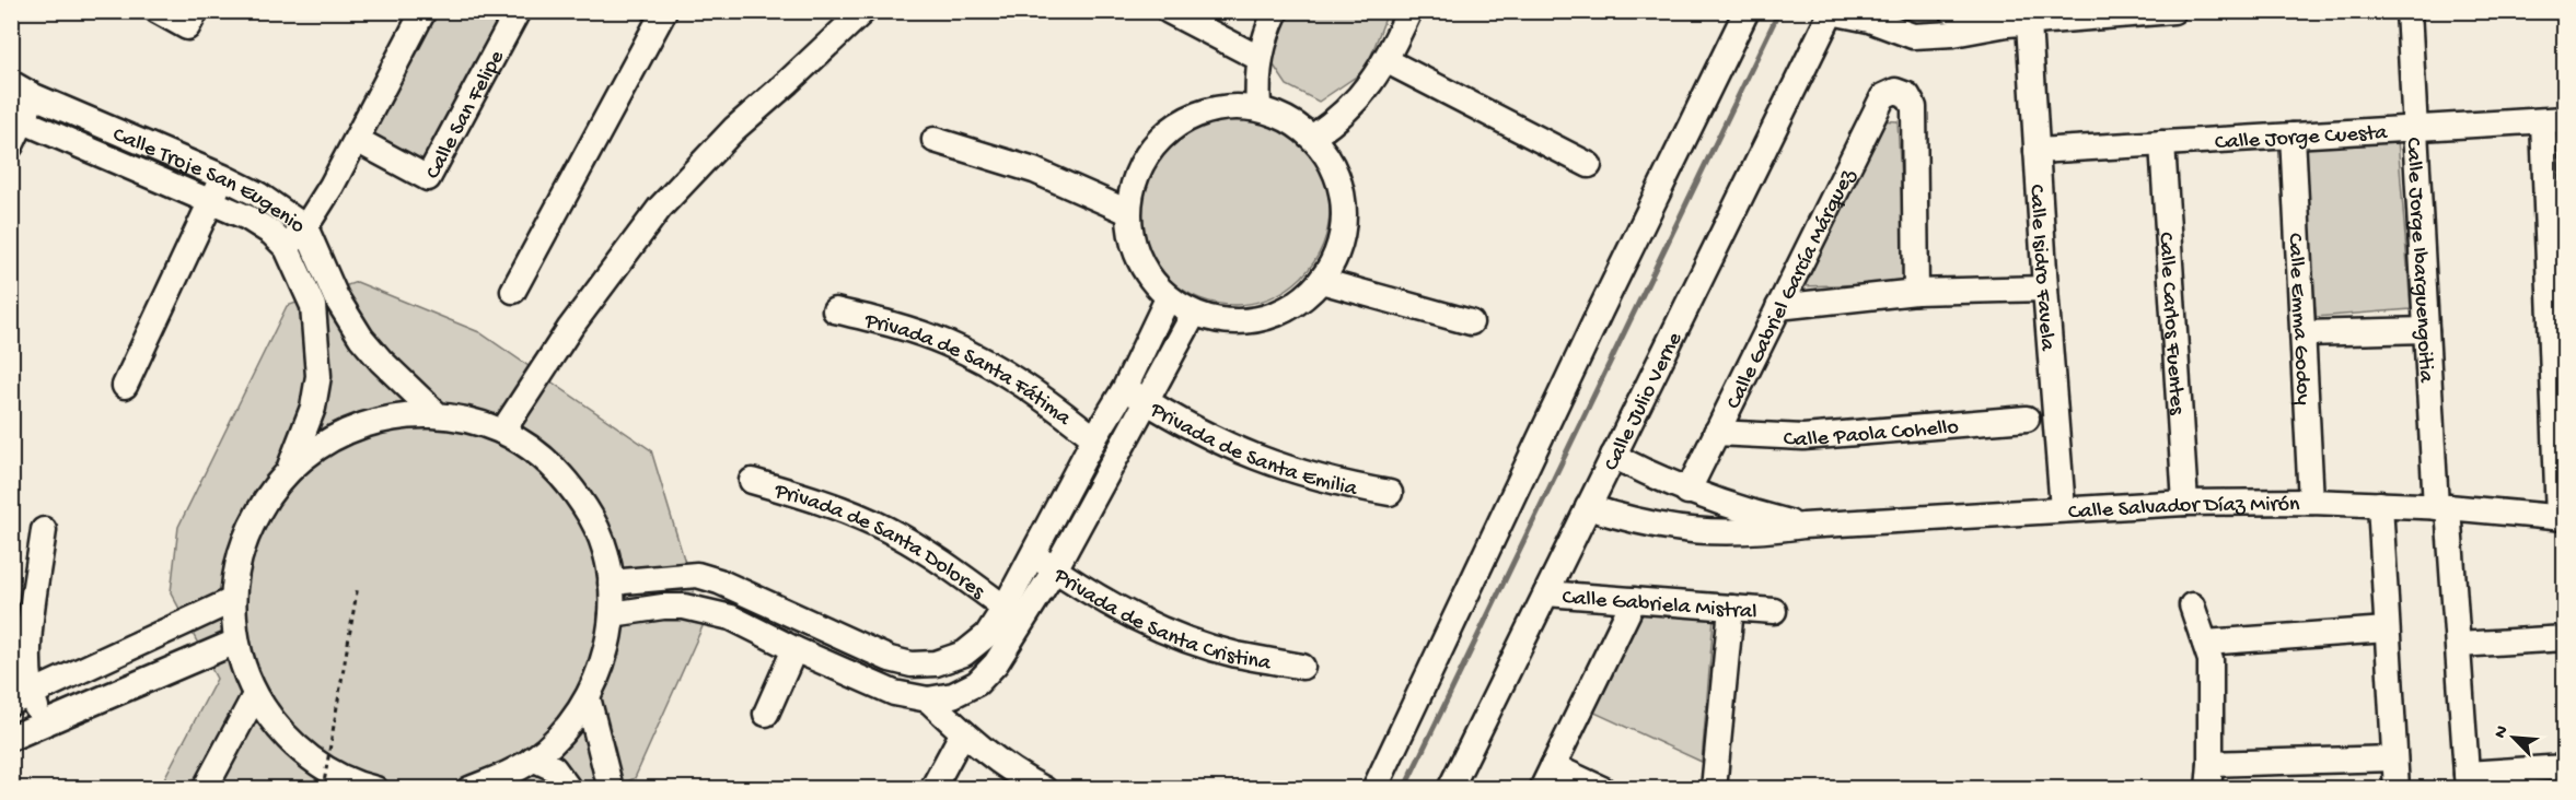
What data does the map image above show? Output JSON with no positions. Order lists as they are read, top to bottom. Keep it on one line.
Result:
{"streets":{"street":["Calle San Felipe","Calle Jorge Cuesta","Calle Troje San Eugenio","Calle Jorge Ibarguengoitia","Calle Isidro Favela","Calle Gabriel García Márquez","Calle Emma Godoy","Calle Carlos Fuentes","Privada de Santa Fátima","Calle Julio Verne","Calle Paola Cohello","Privada de Santa Emilia","Calle Salvador Díaz Mirón","Privada de Santa Dolores","Calle Gabriela Mistral","Privada de Santa Cristina"]},"crossings":[["Calle Jorge Cuesta","Calle Jorge Ibarguengoitia"],["Calle Jorge Cuesta","Calle Isidro Favela"],["Calle Jorge Cuesta","Calle Emma Godoy"],["Calle Jorge Cuesta","Calle Carlos Fuentes"],["Calle Jorge Ibarguengoitia","Calle Salvador Díaz Mirón"],["Calle Isidro Favela","Calle Salvador Díaz Mirón"],["Calle Gabriel García Márquez","Calle Paola Cohello"],["Calle Gabriel García Márquez","Calle Salvador Díaz Mirón"],["Calle Emma Godoy","Calle Salvador Díaz Mirón"],["Calle Carlos Fuentes","Calle Salvador Díaz Mirón"],["Calle Julio Verne","Calle Salvador Díaz Mirón"],["Calle Julio Verne","Calle Gabriela Mistral"]],"north":"top left"}
